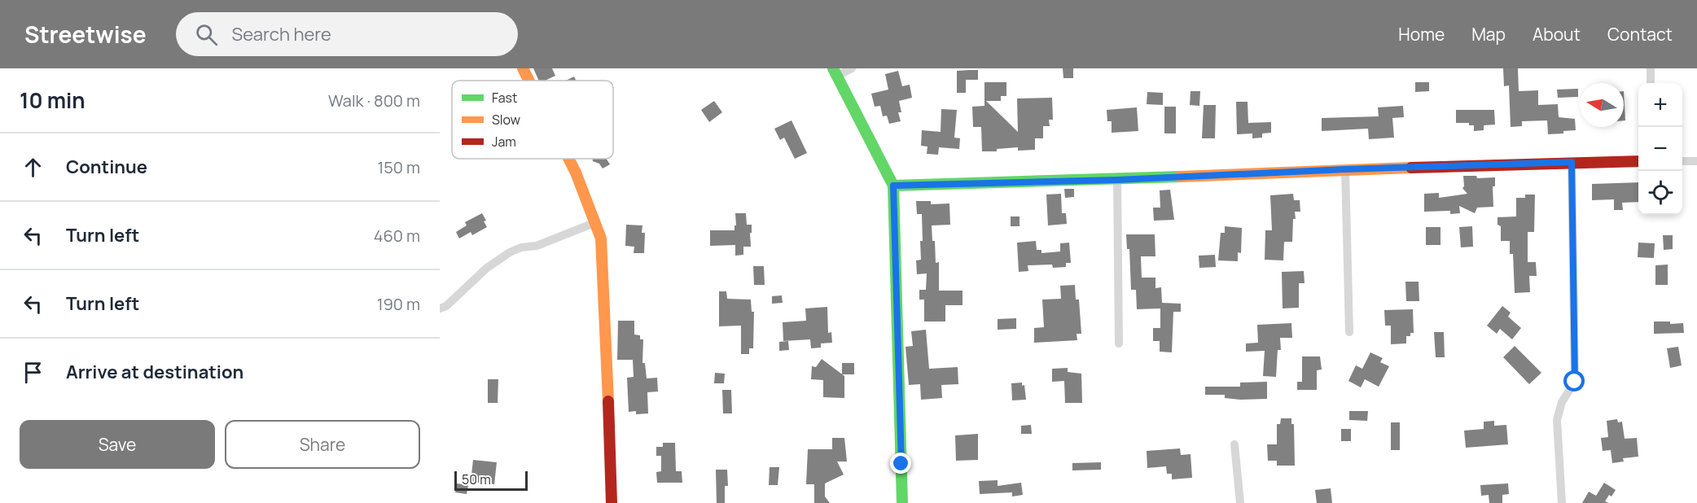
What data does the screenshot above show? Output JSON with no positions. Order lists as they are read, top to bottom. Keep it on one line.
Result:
{"legend":["Fast","Slow","Jam"],"scale_bar":"50 m","north":"left","page":{"header":"Streetwise","search":"Search here","nav":["Home","Map","About","Contact"],"heading":["10 min","Walk · 800 m"],"map_buttons":["+","−"],"list":[["Continue","150 m"],["Turn left","460 m"],["Turn left","190 m"],"Arrive at destination"],"buttons":["Save","Share"],"scale":"50 m"}}
